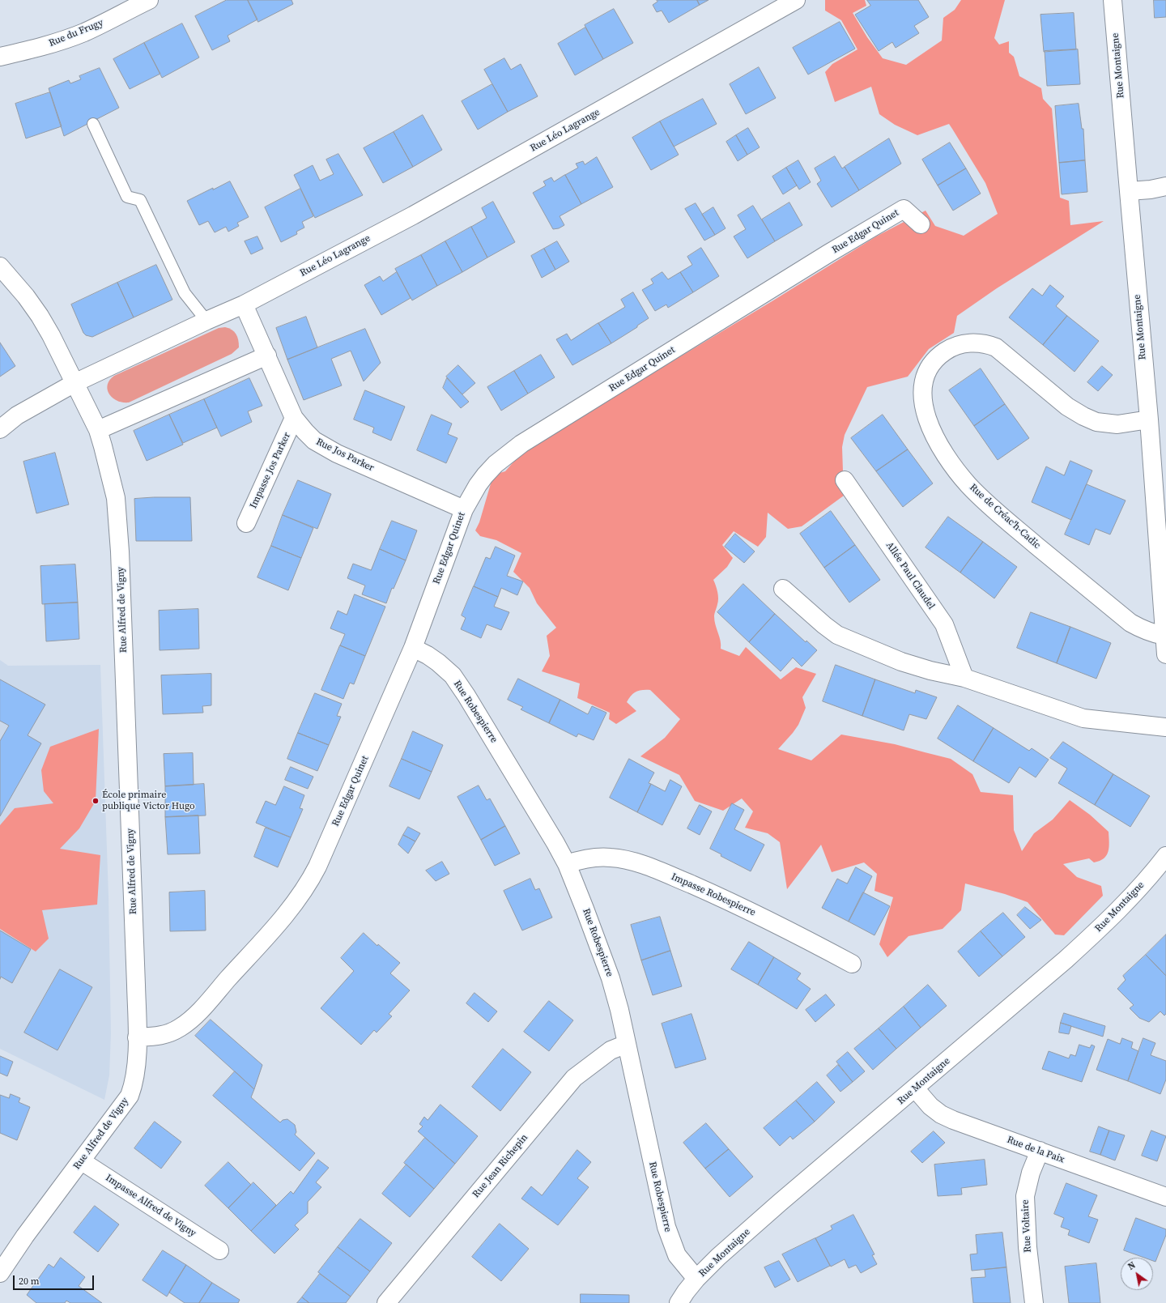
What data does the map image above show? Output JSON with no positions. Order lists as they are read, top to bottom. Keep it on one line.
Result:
{"streets":{"street":["Rue du Frugy","Rue Montaigne","Rue Léo Lagrange","Rue Edgar Quinet","Rue Jos Parker","Impasse Jos Parker","Rue de Créac'h-Cadic","Allée Paul Claudel","Rue Alfred de Vigny","Rue Robespierre","Impasse Robespierre","Rue de la Paix","Rue Jean Richepin","Impasse Alfred de Vigny","Rue Voltaire"]},"crossings":[["Rue Montaigne","Rue de Créac'h-Cadic"],["Rue Montaigne","Rue Robespierre"],["Rue Montaigne","Rue de la Paix"],["Rue Léo Lagrange","Rue Jos Parker"],["Rue Edgar Quinet","Rue Jos Parker"],["Rue Edgar Quinet","Rue Alfred de Vigny"],["Rue Edgar Quinet","Rue Robespierre"],["Rue Jos Parker","Impasse Jos Parker"],["Rue Alfred de Vigny","Impasse Alfred de Vigny"],["Rue Robespierre","Impasse Robespierre"],["Rue Robespierre","Rue Jean Richepin"],["Rue de la Paix","Rue Voltaire"]],"places":["École primaire publique Victor Hugo"],"scale_bar":"20 m","north":"top left"}
